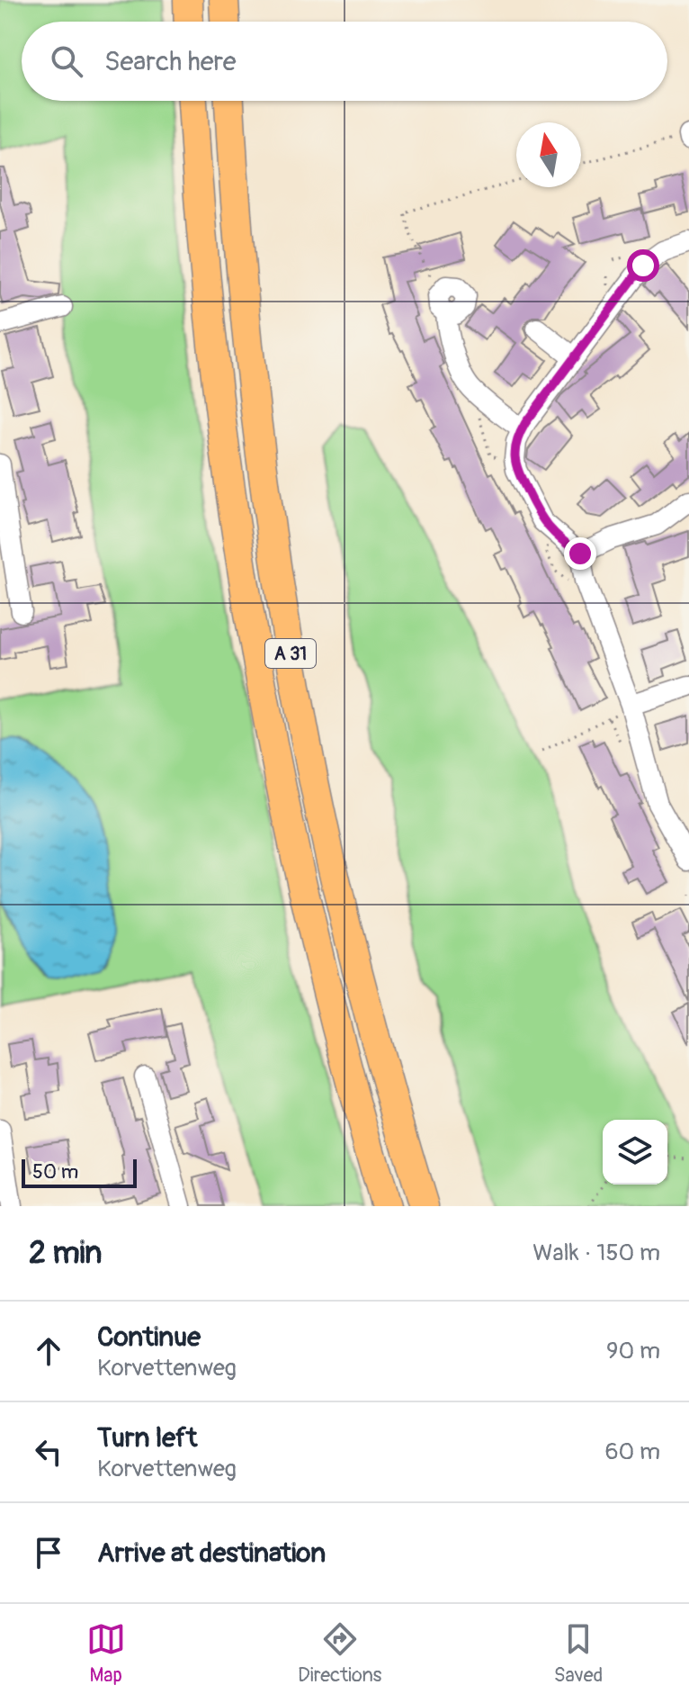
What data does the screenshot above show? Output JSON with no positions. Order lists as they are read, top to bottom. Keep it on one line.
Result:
{"streets":{"highway":["A 31"]},"scale_bar":"50 m","north":"top","page":{"search":"Search here","scale":"50 m","heading":["2 min","Walk · 150 m"],"list":[["Continue","Korvettenweg","90 m"],["Turn left","Korvettenweg","60 m"],"Arrive at destination"],"nav":["Map","Directions","Saved"]}}
